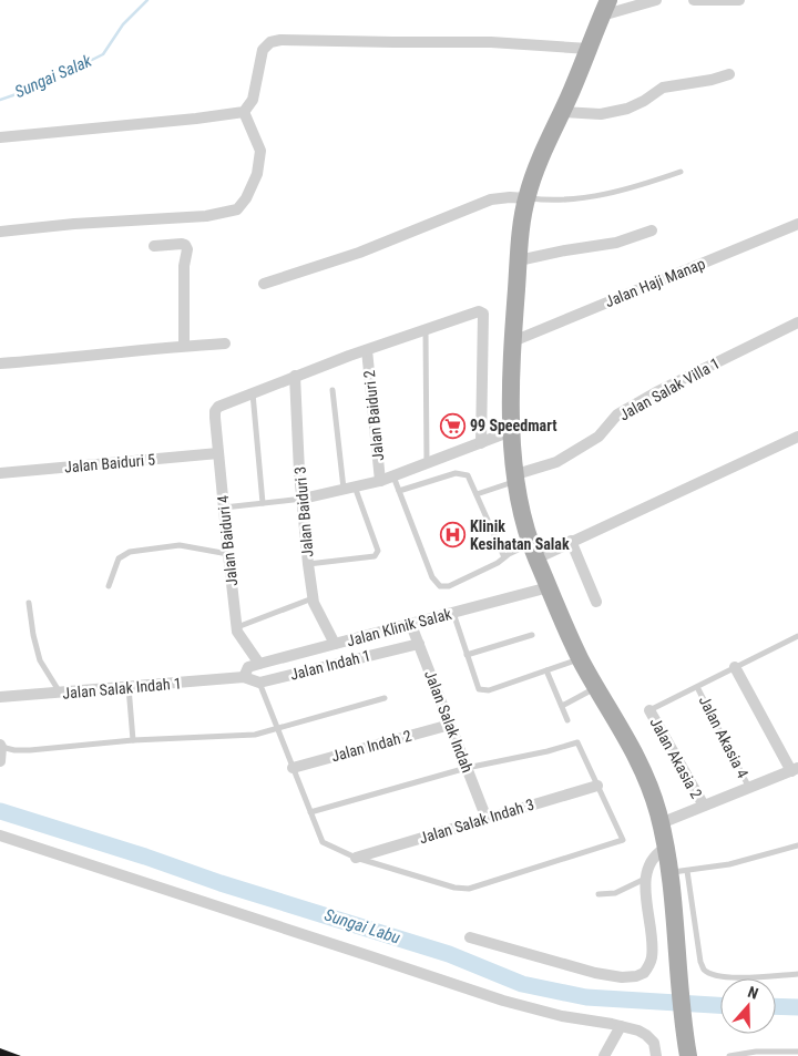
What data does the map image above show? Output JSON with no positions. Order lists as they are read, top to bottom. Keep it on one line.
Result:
{"streets":{"street":["Jalan Haji Manap","Jalan Salak Villa 1","Jalan Baiduri 2","Jalan Baiduri 5","Jalan Baiduri 3","Jalan Baiduri 4","Jalan Klinik Salak","Jalan Indah 1","Jalan Salak Indah 1","Jalan Salak Indah","Jalan Indah 2","Jalan Akasia 2","Jalan Salak Indah 3"],"lane":["Jalan Akasia 4"]},"crossings":[["Jalan Baiduri 5","Jalan Baiduri 4"],["Jalan Baiduri 3","Jalan Klinik Salak"],["Jalan Baiduri 4","Jalan Klinik Salak"],["Jalan Baiduri 4","Jalan Salak Indah 1"],["Jalan Klinik Salak","Jalan Salak Indah 1"],["Jalan Klinik Salak","Jalan Salak Indah"],["Jalan Indah 1","Jalan Salak Indah"],["Jalan Salak Indah","Jalan Indah 2"],["Jalan Salak Indah","Jalan Salak Indah 3"]],"water":["Sungai Salak","Sungai Labu"],"places":{"supermarket":["99 Speedmart"],"hospital":["Klinik Kesihatan Salak"]},"north":"top"}
